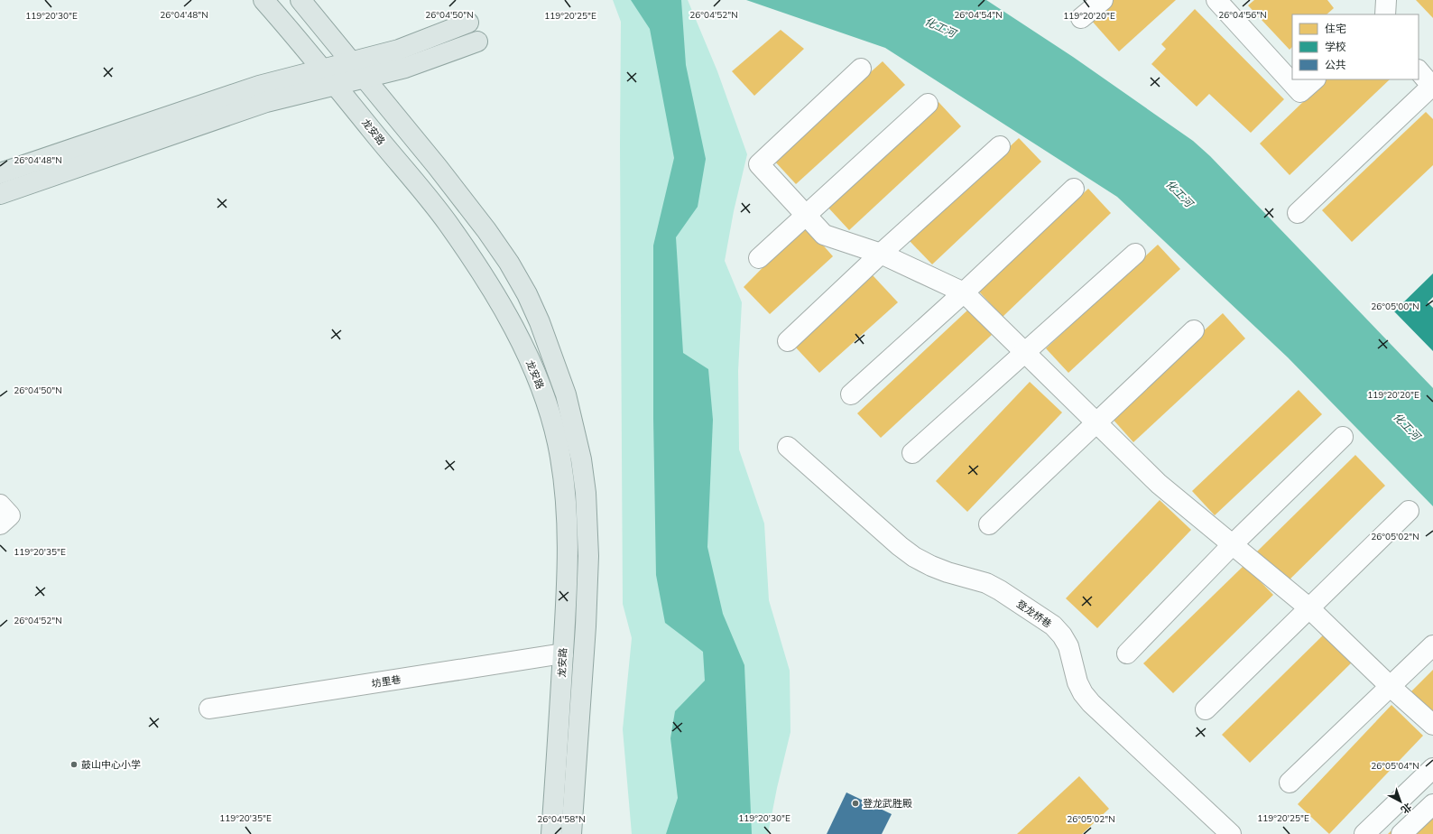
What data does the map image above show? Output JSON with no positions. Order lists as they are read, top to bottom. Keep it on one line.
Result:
{"streets":{"main road":["龙安路"],"street":["登龙桥巷","坊里巷"]},"crossings":[["龙安路","坊里巷"]],"water":["化工河"],"places":["鼓山中心小学","登龙武胜殿"],"legend":["住宅","学校","公共"],"north":"bottom right","coordinates":["26°04'48\"N","26°04'50\"N","26°04'52\"N","26°04'54\"N","26°04'56\"N","119°20'30\"E","119°20'25\"E","119°20'20\"E","26°05'00\"N","26°05'02\"N","119°20'35\"E","26°05'04\"N","26°04'58\"N"]}
